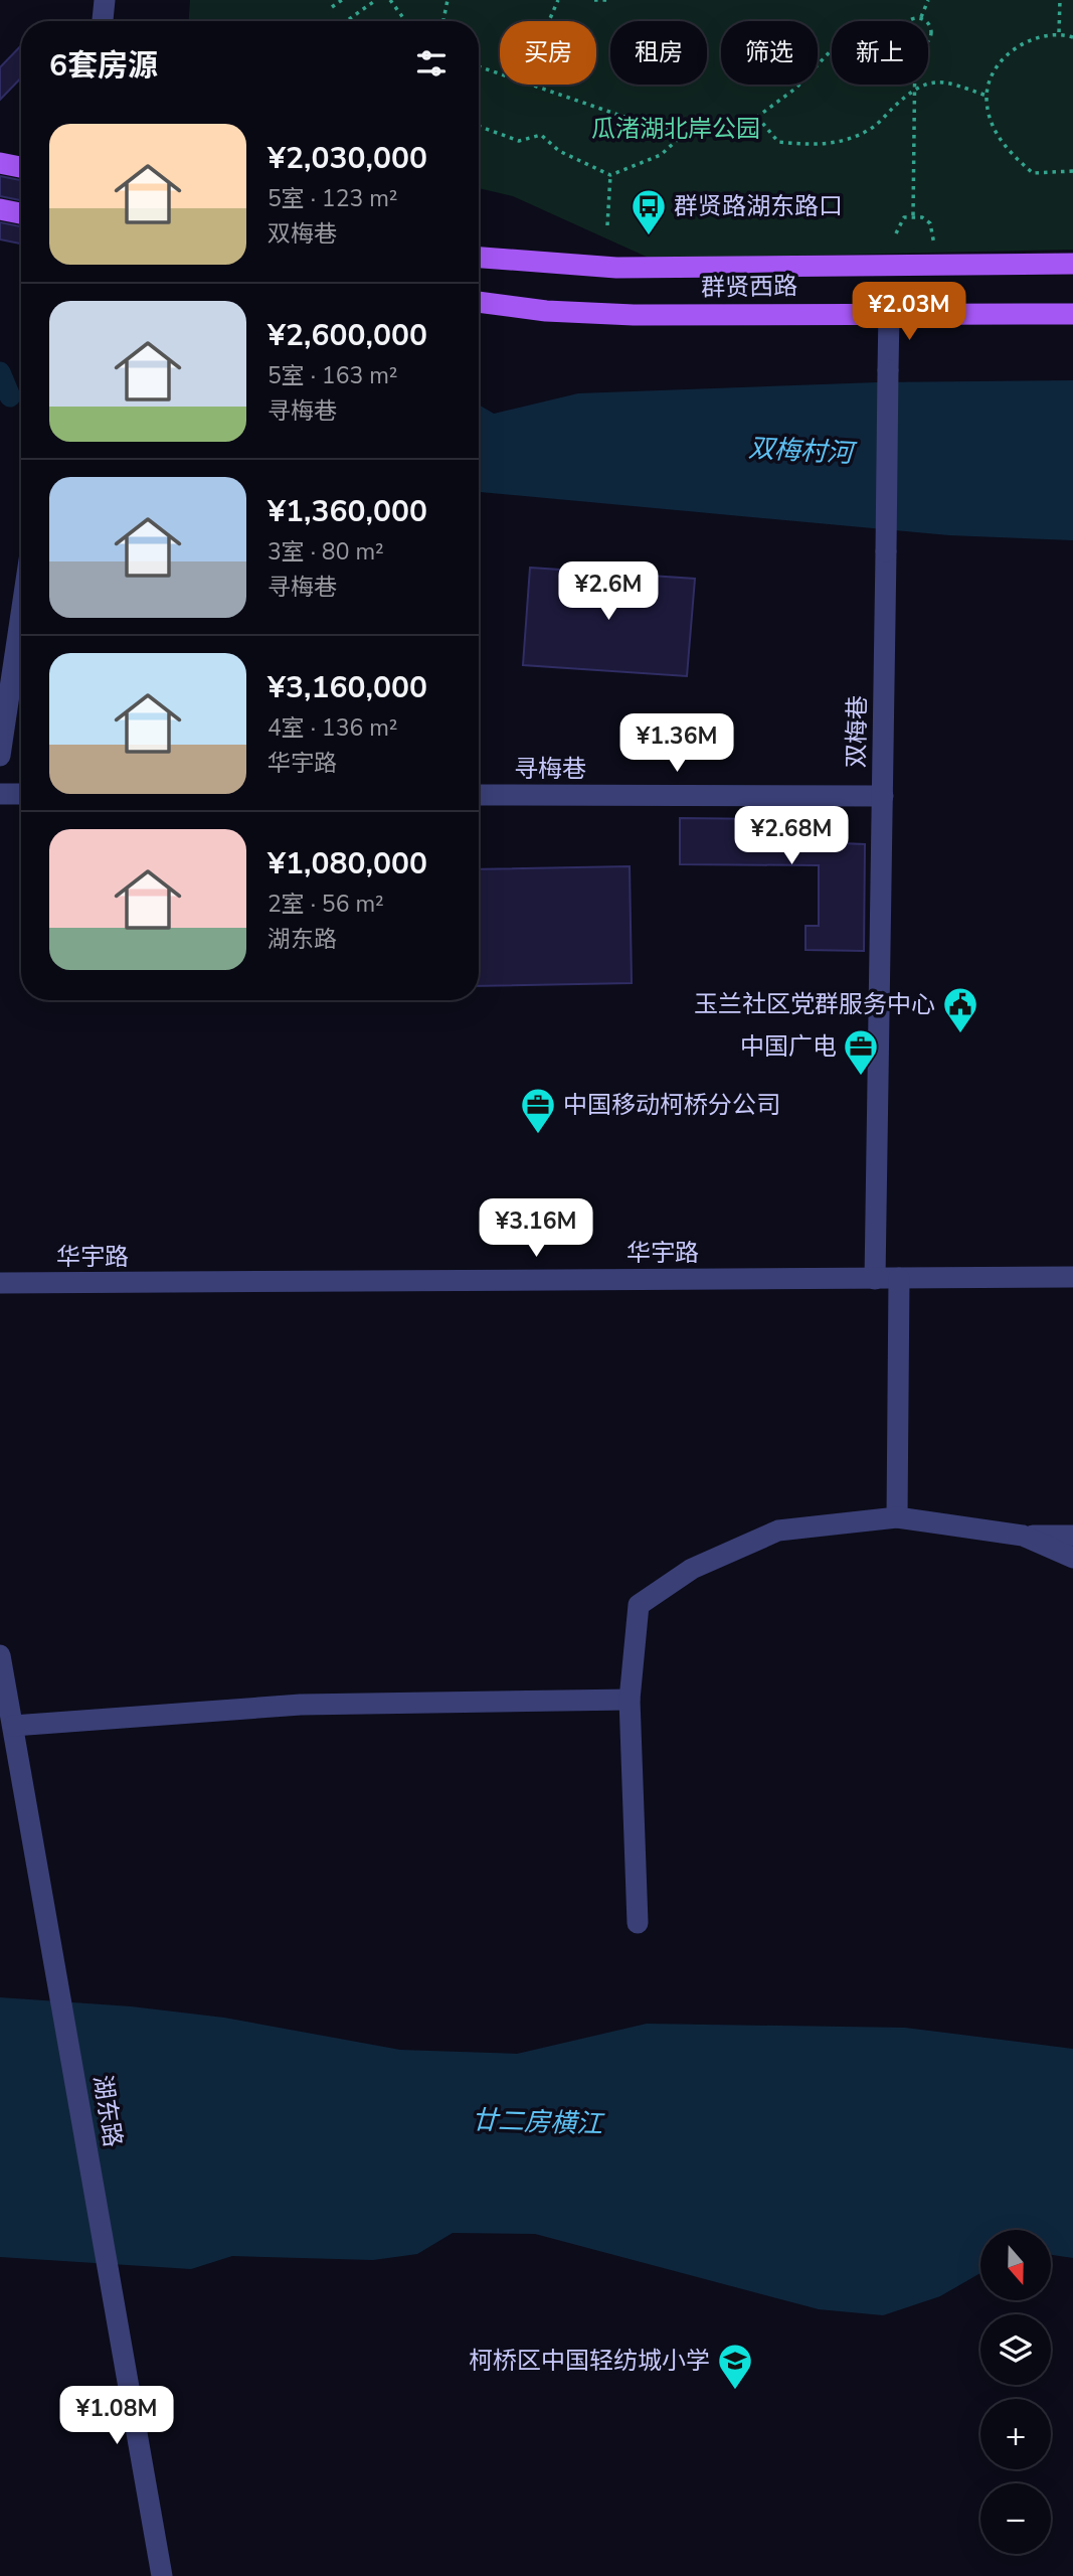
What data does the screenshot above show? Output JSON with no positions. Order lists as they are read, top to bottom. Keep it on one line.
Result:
{"streets":{"main road":["群贤西路"],"street":["双梅巷","寻梅巷","华宇路","湖东路"]},"crossings":[["群贤西路","双梅巷"],["双梅巷","寻梅巷"],["双梅巷","华宇路"]],"water":["双梅村河","廿二房横江"],"parks":["瓜渚湖北岸公园"],"places":{"bus stop":["群贤路湖东路口"],"public building":["玉兰社区党群服务中心"],"office":["中国广电","中国移动柯桥分公司"],"school or university":["柯桥区中国轻纺城小学"]},"north":"bottom","page":{"chip":["买房","租房","筛选","新上"],"heading":"6套房源","list":[{"name":"¥2,030,000","note":"5室 · 123 m² · 双梅巷"},{"name":"¥2,600,000","note":"5室 · 163 m² · 寻梅巷"},{"name":"¥1,360,000","note":"3室 · 80 m² · 寻梅巷"},{"name":"¥3,160,000","note":"4室 · 136 m² · 华宇路"},{"name":"¥1,080,000","note":"2室 · 56 m² · 湖东路"}],"price":["¥2.03M","¥2.6M","¥1.36M","¥2.68M","¥3.16M","¥1.08M"],"map_buttons":["+","−"]}}
